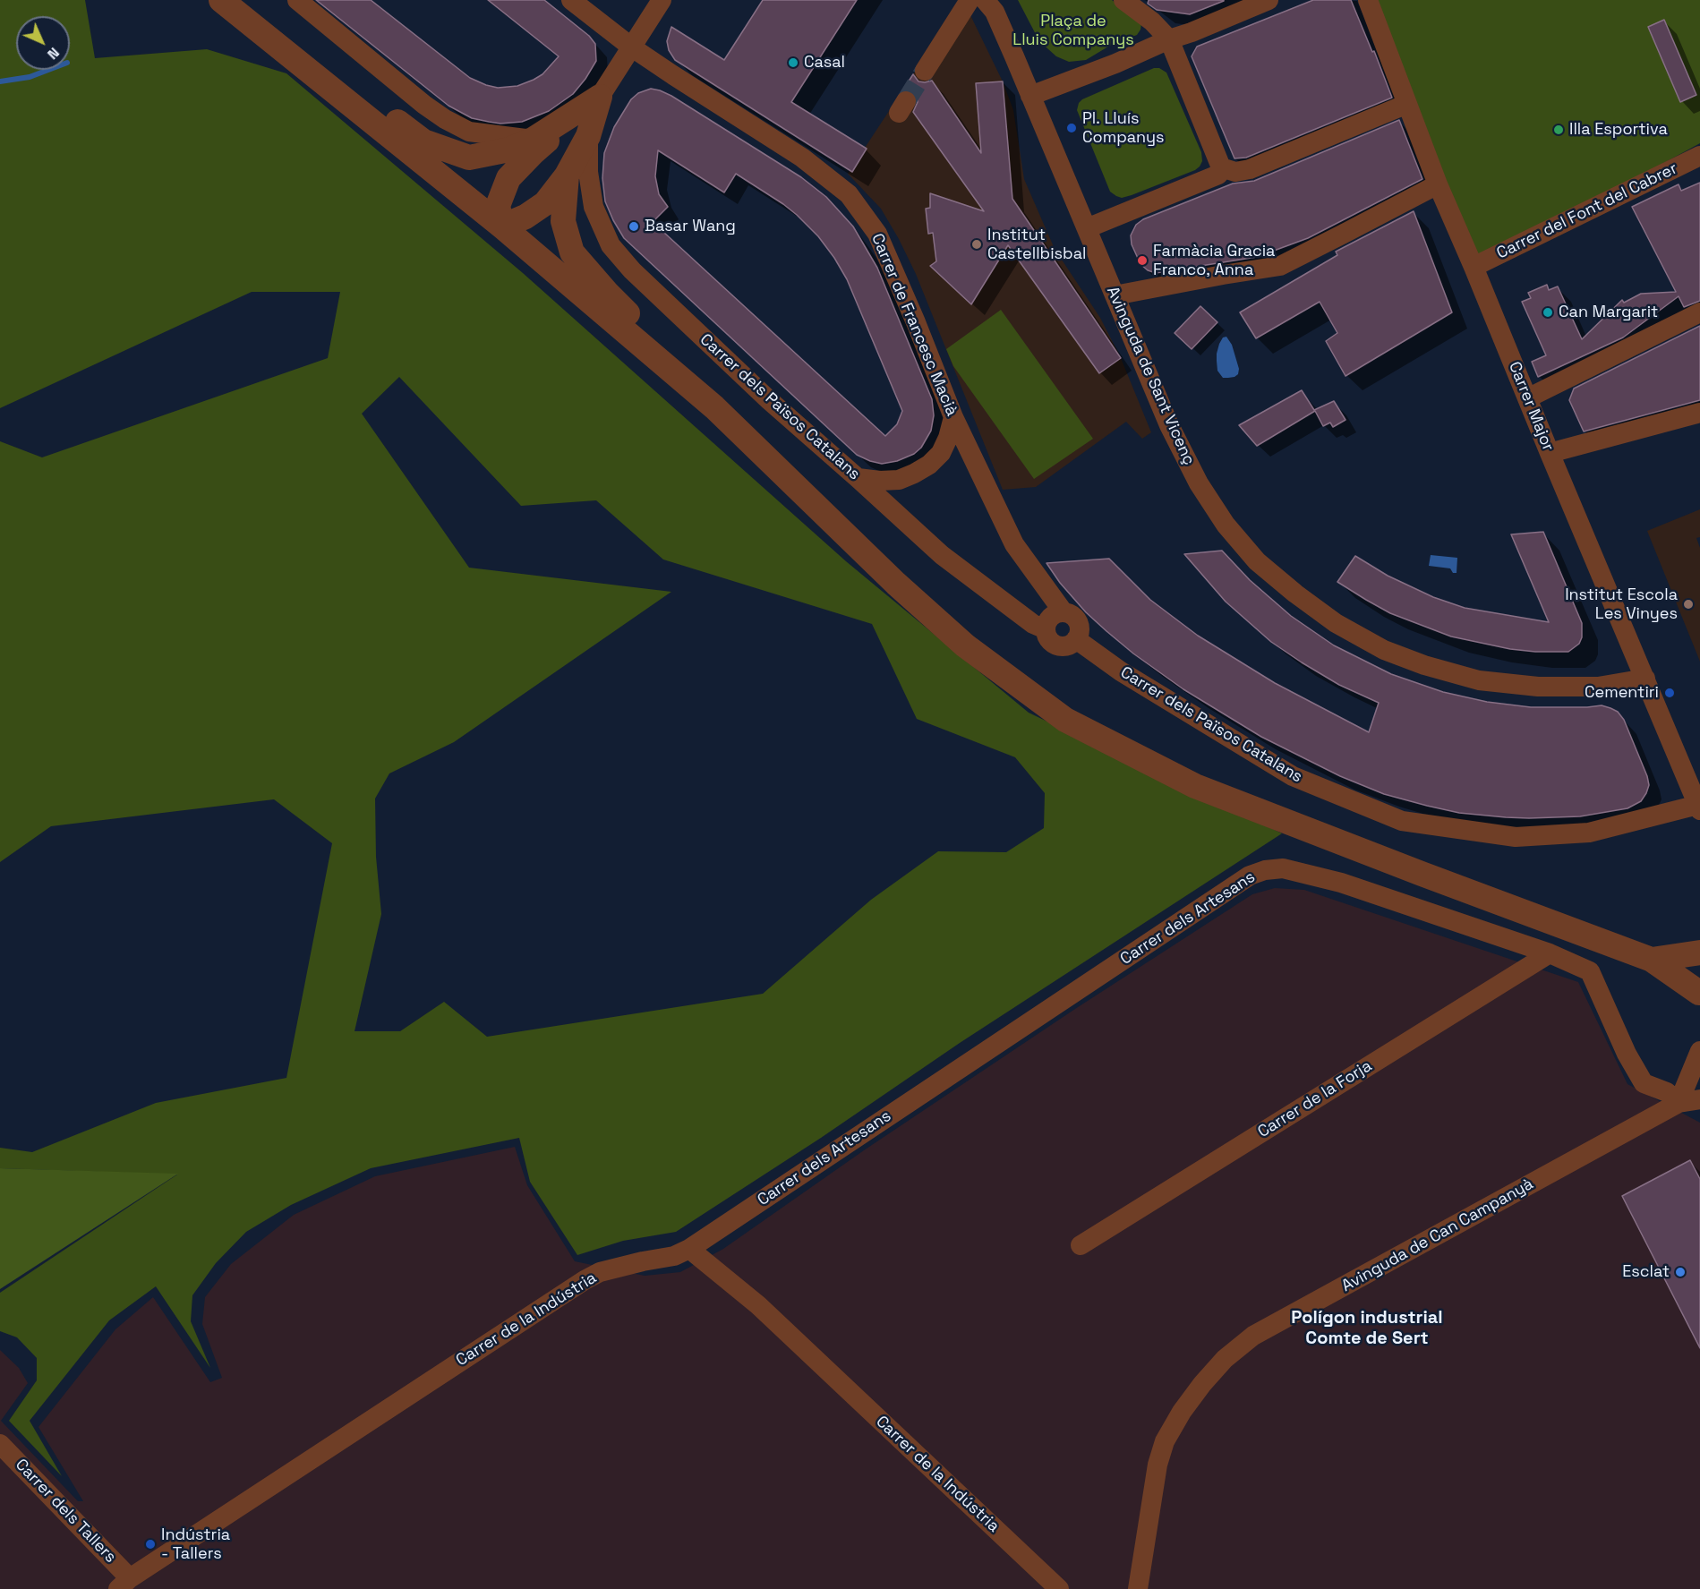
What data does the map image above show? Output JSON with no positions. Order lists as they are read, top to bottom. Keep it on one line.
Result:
{"streets":{"street":["Carrer del Font del Cabrer","Carrer de Francesc Macià","Avinguda de Sant Vicenç","Carrer Major","Carrer dels Països Catalans","Carrer dels Artesans","Carrer de la Forja","Avinguda de Can Campanyà","Carrer de la Indústria","Carrer dels Tallers"]},"crossings":[["Carrer del Font del Cabrer","Carrer Major"],["Carrer de Francesc Macià","Carrer dels Països Catalans"],["Avinguda de Sant Vicenç","Carrer Major"],["Carrer Major","Carrer dels Països Catalans"],["Carrer dels Artesans","Carrer de la Forja"],["Carrer dels Artesans","Avinguda de Can Campanyà"],["Carrer dels Artesans","Carrer de la Indústria"],["Carrer de la Indústria","Carrer dels Tallers"]],"districts":["Polígon industrial Comte de Sert"],"parks":["Plaça de Lluis Companys"],"places":["Casal","Pl. Lluís Companys","Illa Esportiva","Basar Wang","Institut Castellbisbal","Farmàcia Gracia Franco, Anna","Can Margarit","Institut Escola Les Vinyes","Cementiri","Esclat","Indústria - Tallers"],"north":"bottom right"}
